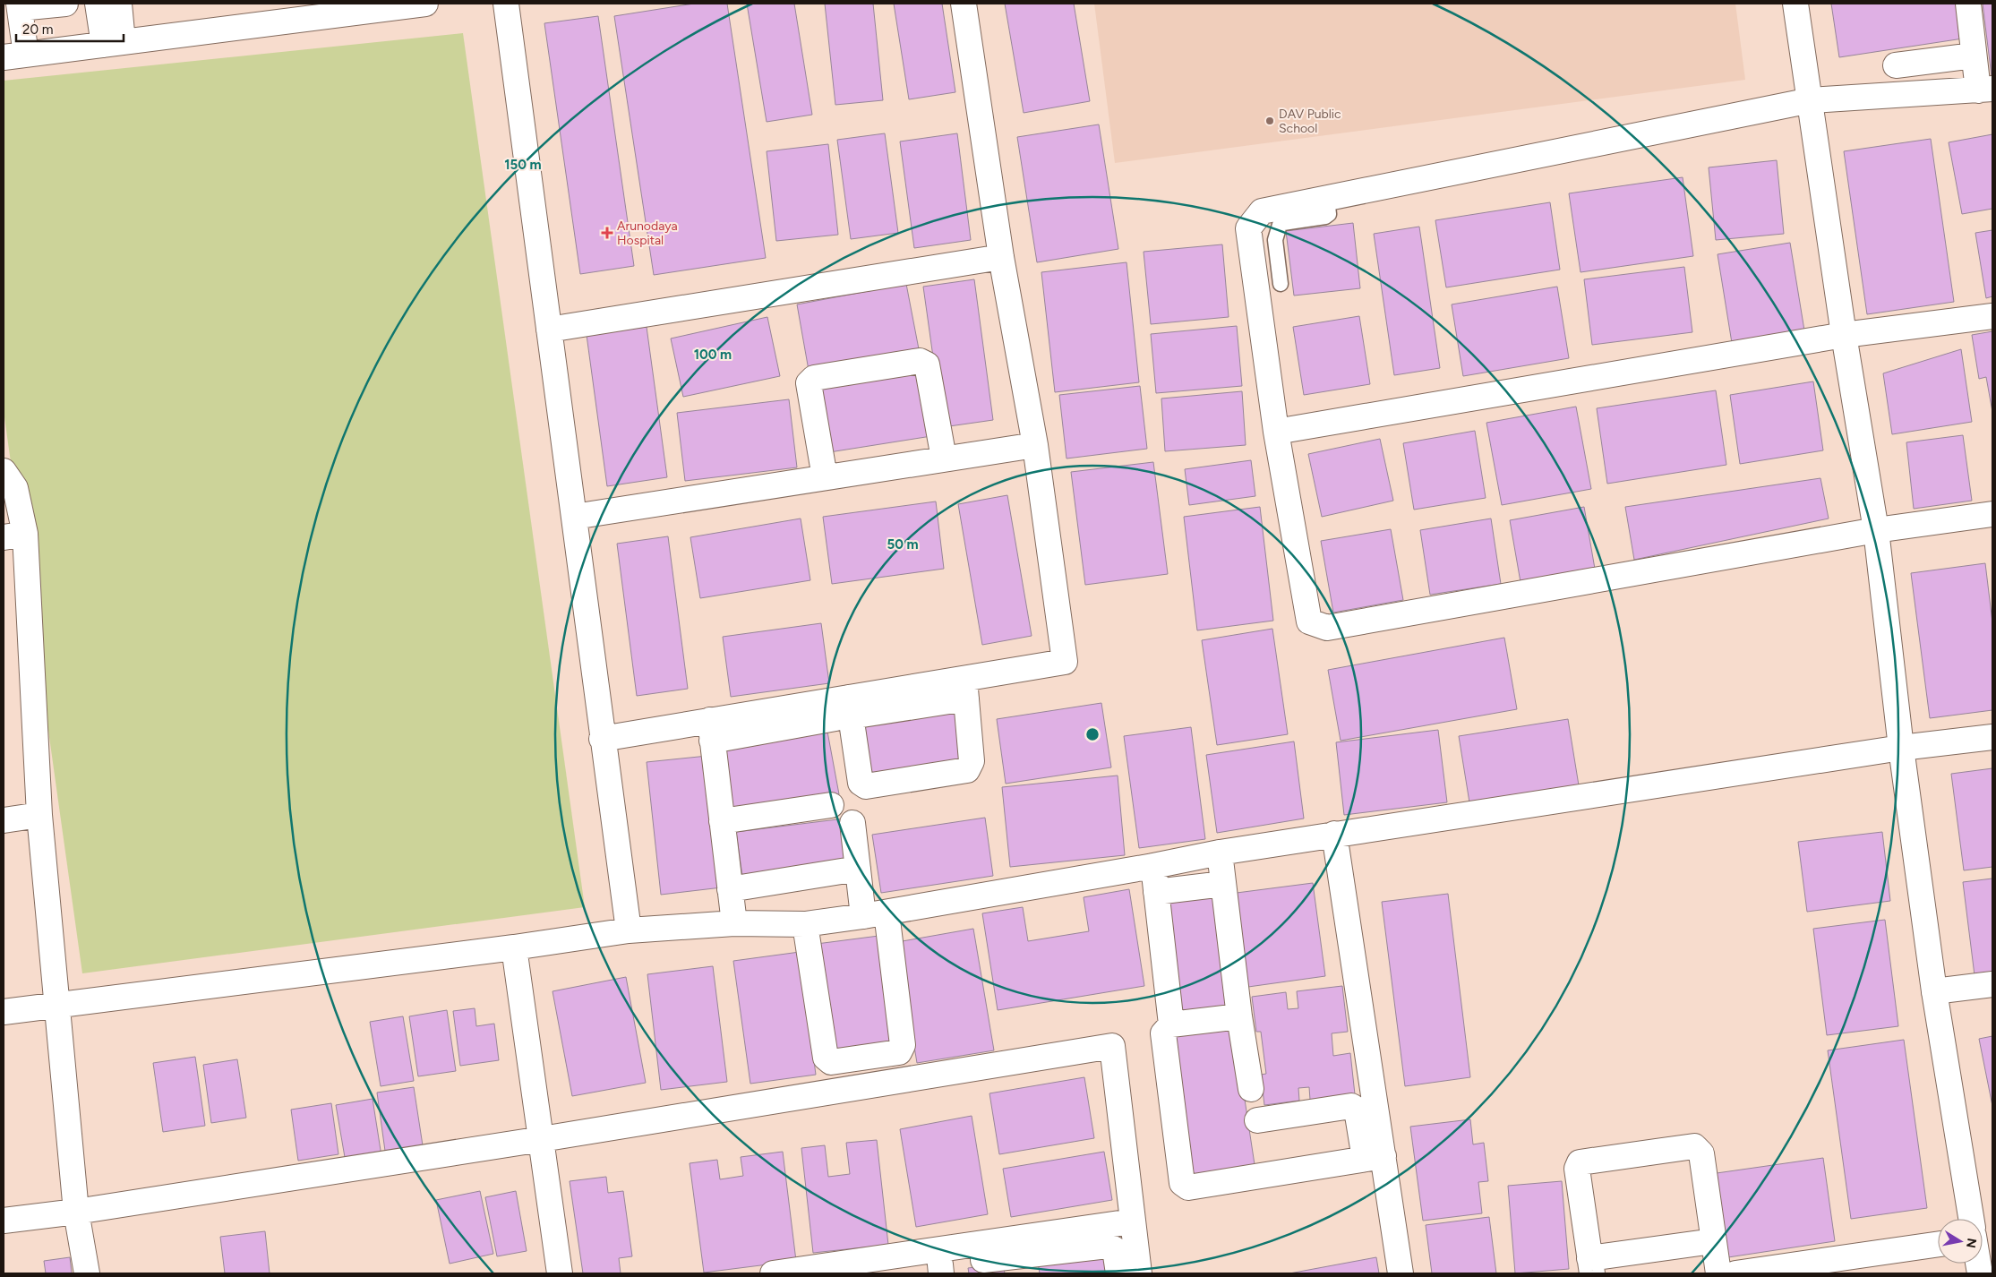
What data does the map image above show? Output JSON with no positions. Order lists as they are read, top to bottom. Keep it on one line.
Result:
{"places":{"other":["DAV Public School"],"health":["Arunodaya Hospital"]},"scale_bar":"20 m","north":"right","rings":["150 m","100 m","50 m"]}
